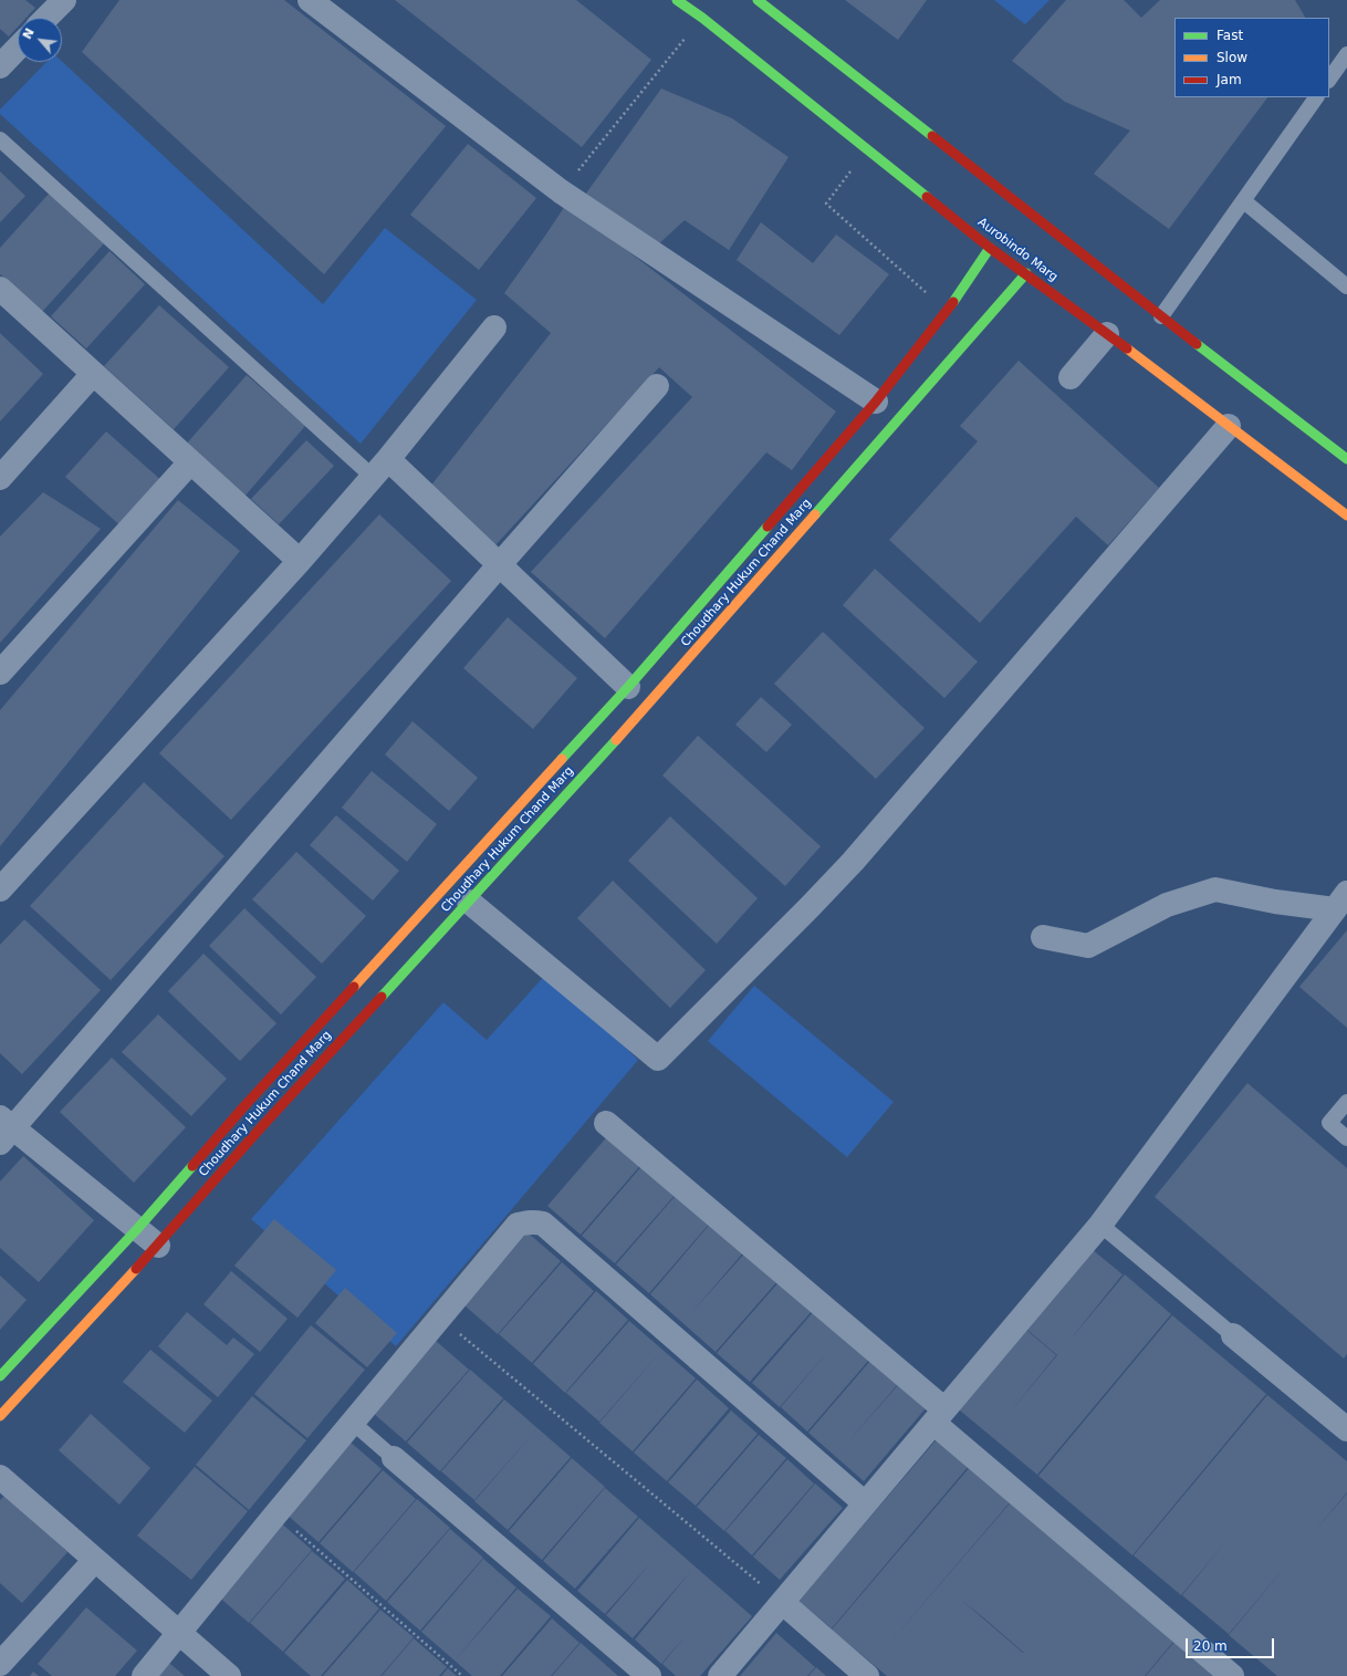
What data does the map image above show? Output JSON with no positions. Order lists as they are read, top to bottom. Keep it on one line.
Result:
{"streets":{"main road":["Aurobindo Marg","Choudhary Hukum Chand Marg"]},"crossings":[["Aurobindo Marg","Choudhary Hukum Chand Marg"]],"legend":["Fast","Slow","Jam"],"scale_bar":"20 m","north":"top left"}
